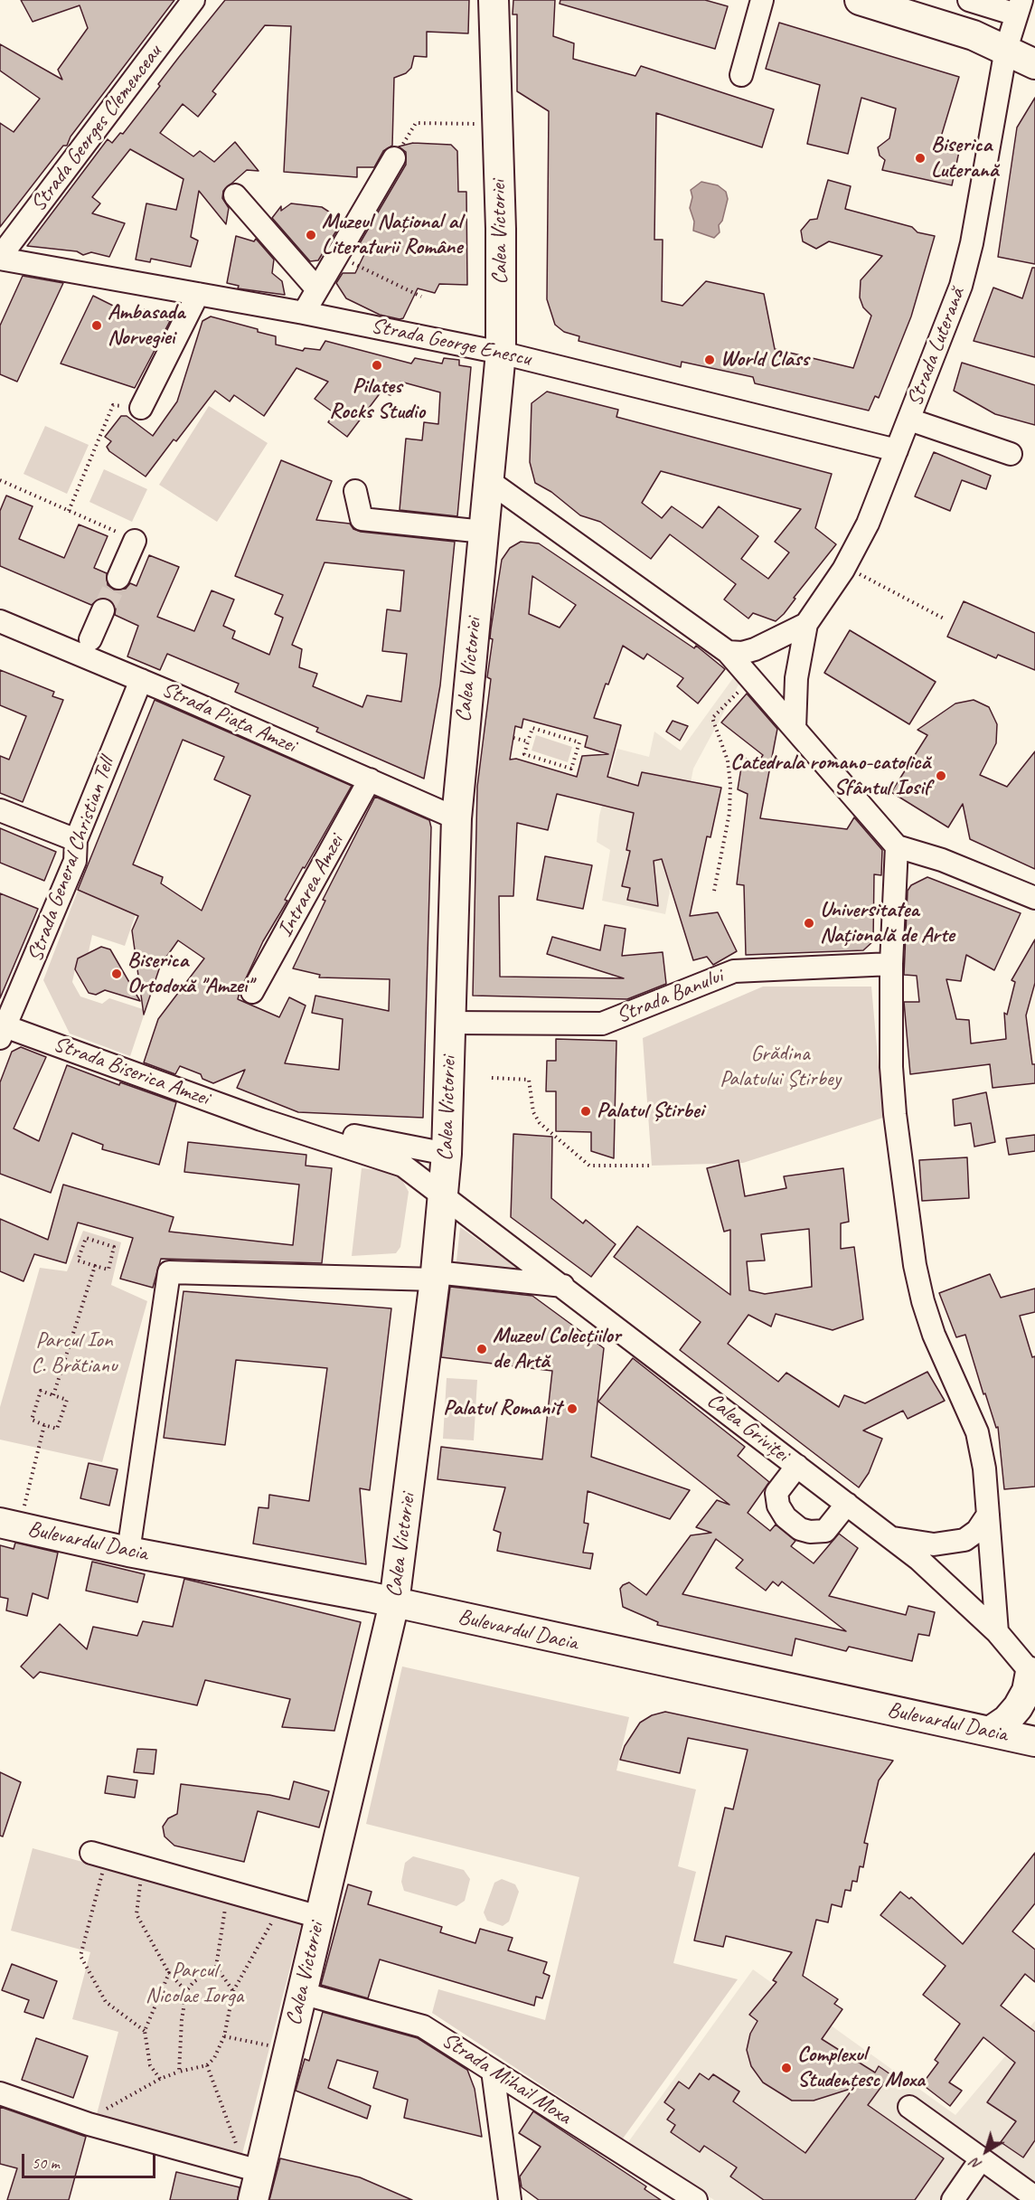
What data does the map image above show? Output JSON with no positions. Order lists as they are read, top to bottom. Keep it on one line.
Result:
{"streets":{"main road":["Calea Victoriei","Bulevardul Dacia"],"street":["Strada Georges Clemenceau","Strada George Enescu","Strada Luterană","Strada Piața Amzei","Strada General Christian Tell","Intrarea Amzei","Strada Banului","Strada Biserica Amzei","Calea Griviței","Strada Mihail Moxa"]},"crossings":[["Strada Georges Clemenceau","Strada George Enescu"],["Calea Victoriei","Strada George Enescu"],["Calea Victoriei","Strada Piața Amzei"],["Calea Victoriei","Strada Banului"],["Calea Victoriei","Strada Biserica Amzei"],["Calea Victoriei","Calea Griviței"],["Calea Victoriei","Bulevardul Dacia"],["Calea Victoriei","Strada Mihail Moxa"],["Strada George Enescu","Strada Luterană"],["Strada Piața Amzei","Strada General Christian Tell"],["Strada Piața Amzei","Intrarea Amzei"],["Strada General Christian Tell","Strada Biserica Amzei"],["Strada Biserica Amzei","Calea Griviței"]],"parks":["Grădina Palatului Știrbey","Parcul Ion C. Brătianu","Parcul Nicolae Iorga"],"places":["Biserica Luterană","Muzeul Național al Literaturii Române","Ambasada Norvegiei","World Class","Pilates Rocks Studio","Catedrala romano-catolică Sfântul Iosif","Universitatea Națională de Arte","Biserica Ortodoxă \"Amzei\"","Palatul Știrbei","Muzeul Colecțiilor de Artă","Palatul Romanit","Complexul Studențesc Moxa"],"scale_bar":"50 m","north":"bottom left"}
